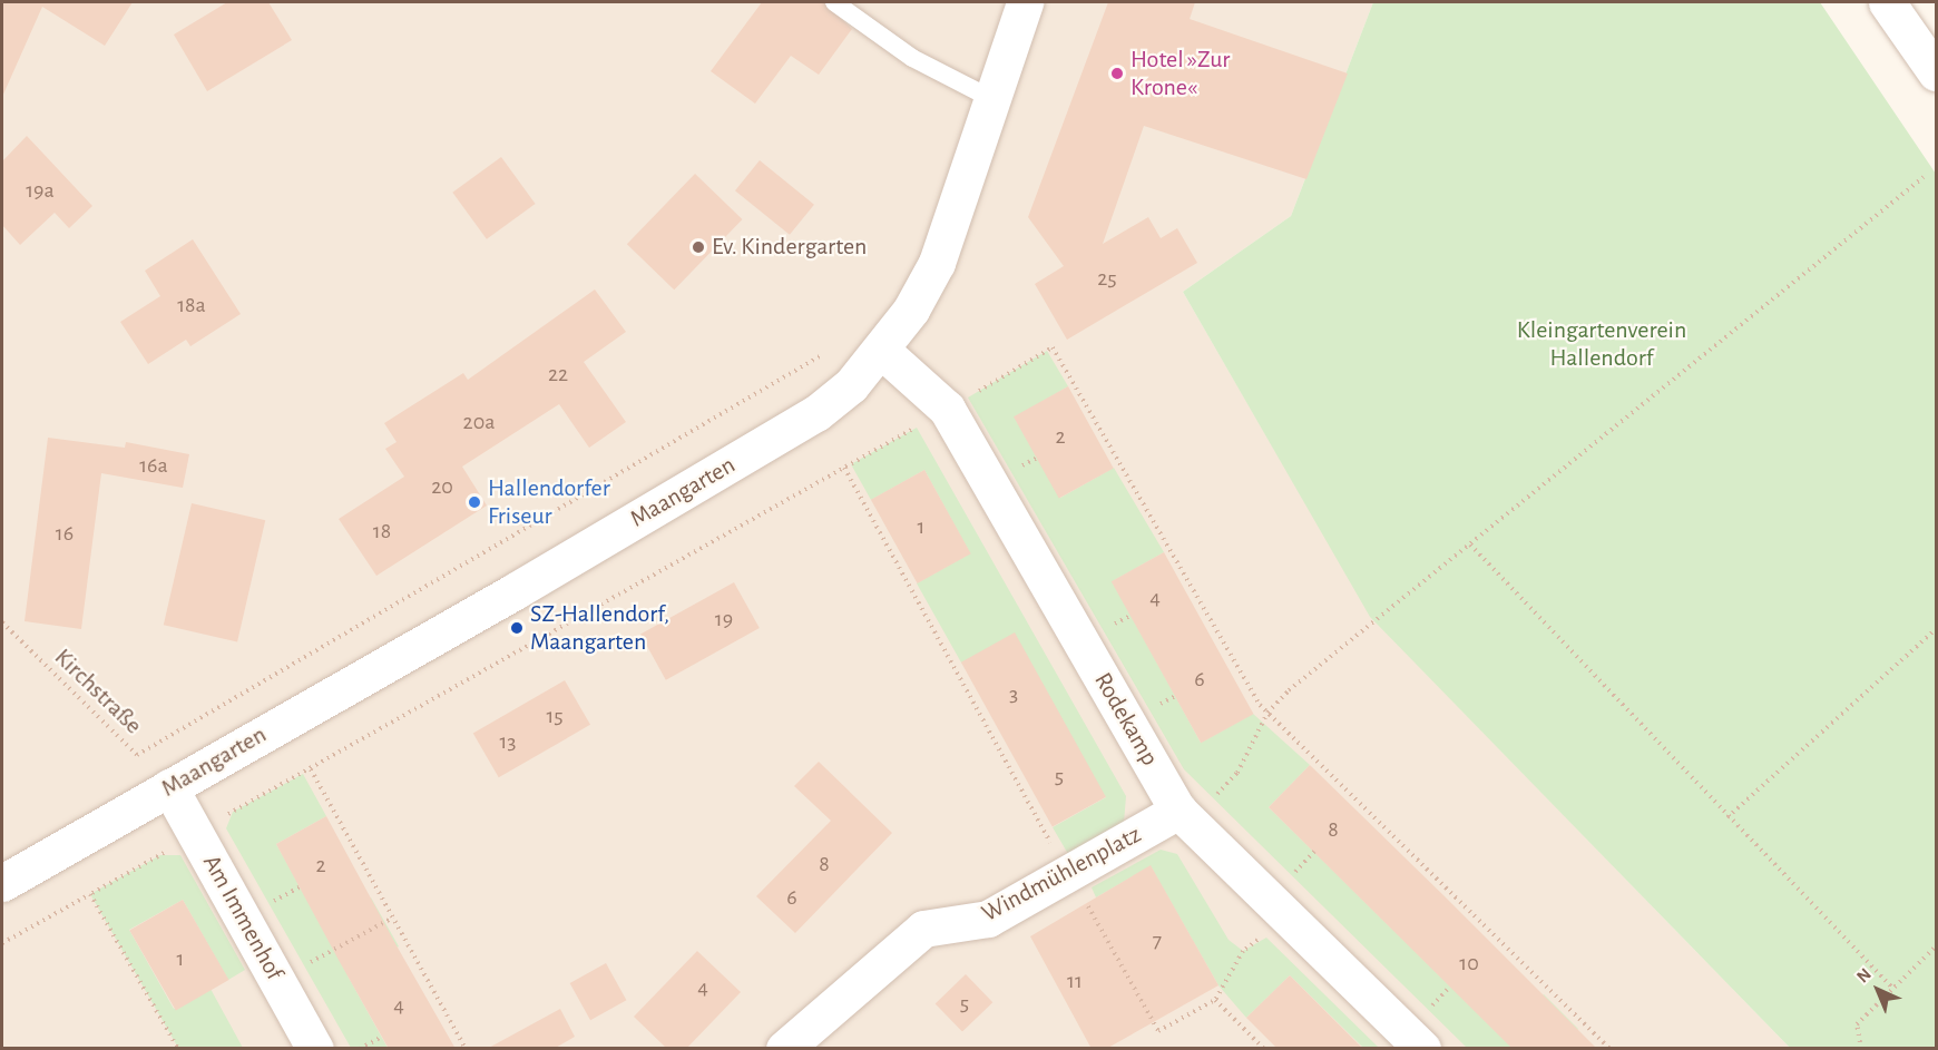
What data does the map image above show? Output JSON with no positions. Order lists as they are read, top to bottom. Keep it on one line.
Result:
{"streets":{"street":["Maangarten","Rodekamp","Windmühlenplatz","Am Immenhof"],"path":["Kirchstraße"]},"crossings":[["Maangarten","Kirchstraße"],["Maangarten","Rodekamp"],["Maangarten","Am Immenhof"],["Kirchstraße","Am Immenhof"],["Rodekamp","Windmühlenplatz"]],"parks":["Kleingartenverein Hallendorf"],"places":["Hotel »Zur Krone«","Ev. Kindergarten","Hallendorfer Friseur","SZ-Hallendorf, Maangarten"],"house_numbers":["19a","25","18a","22","20a","2","16a","20","1","18","16","4","19","6","3","15","13","5","8","8","2","6","7","1","10","11","4","5","4"],"north":"top left"}
